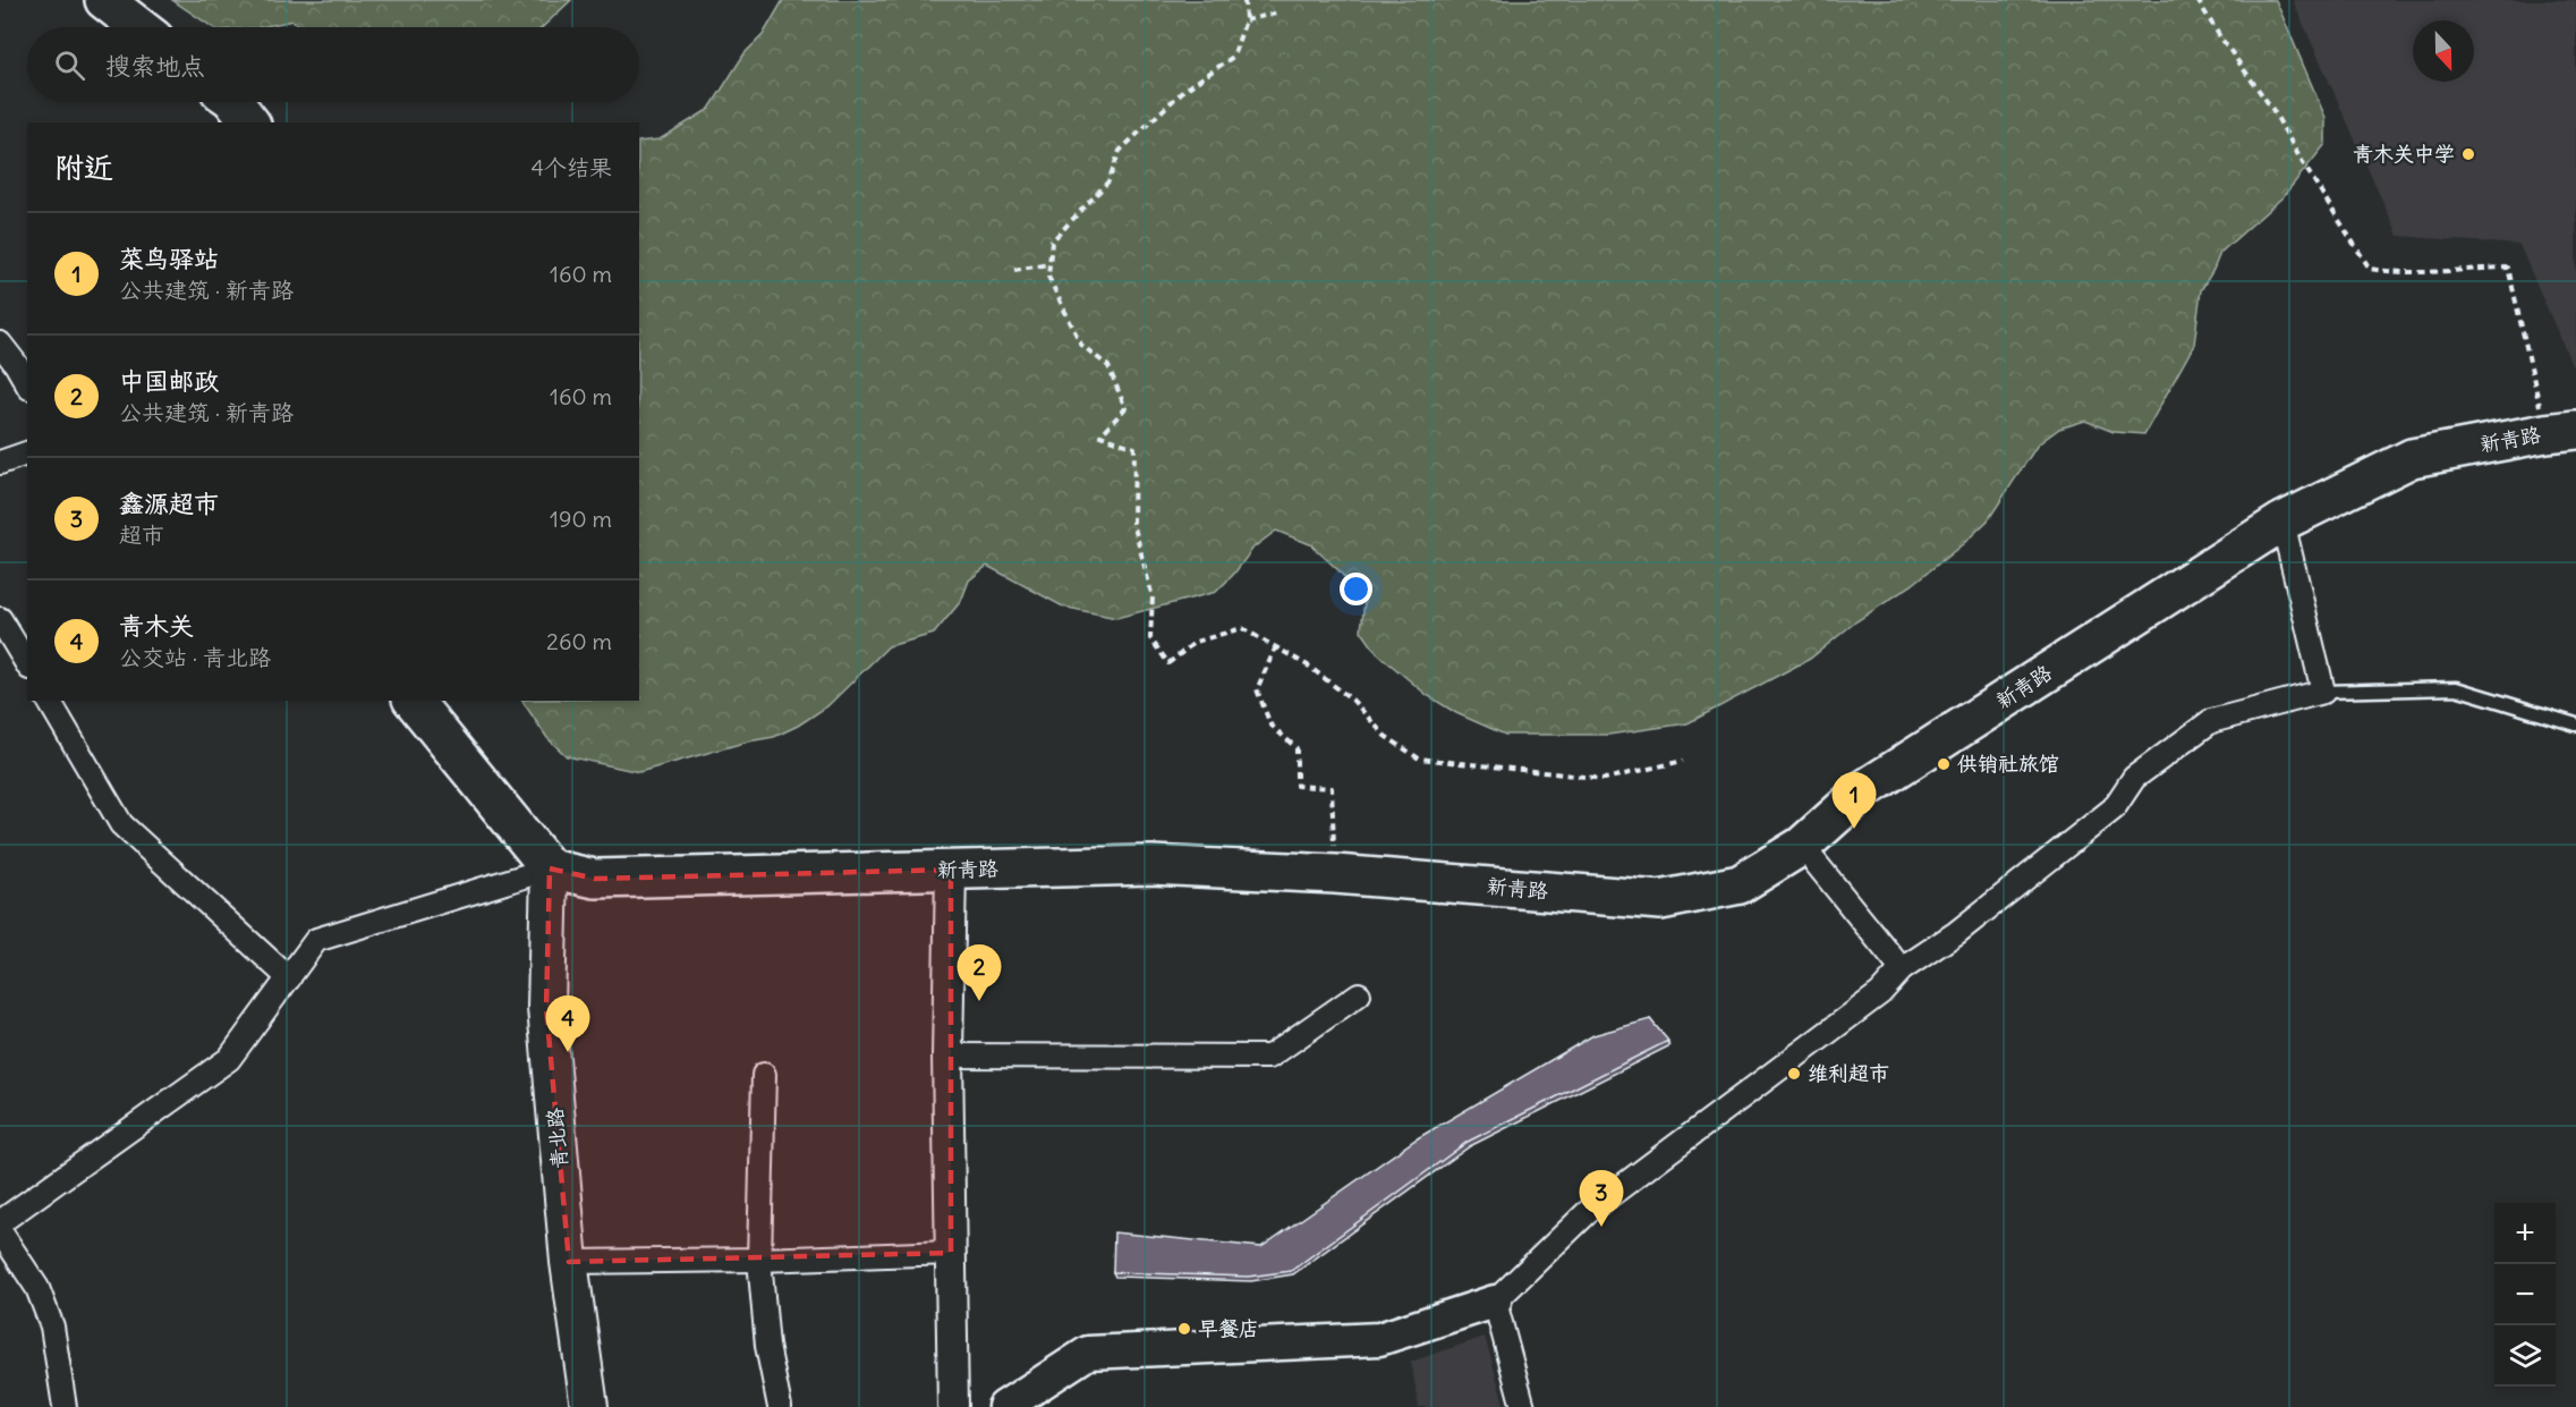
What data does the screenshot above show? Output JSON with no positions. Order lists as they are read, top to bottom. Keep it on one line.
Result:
{"streets":{"highway":["新青路"],"main road":["青北路"]},"crossings":[["新青路","青北路"]],"places":["青木关中学","供销社旅馆","维利超市","早餐店"],"north":"bottom","page":{"search":"搜索地点","heading":["附近","4个结果"],"list":[{"mark":"1","name":"菜鸟驿站","note":"公共建筑 · 新青路","value":"160 m"},{"mark":"2","name":"中国邮政","note":"公共建筑 · 新青路","value":"160 m"},{"mark":"3","name":"鑫源超市","note":"超市","value":"190 m"},{"mark":"4","name":"青木关","note":"公交站 · 青北路","value":"260 m"}],"pins":["1","2","4","3"],"map_buttons":["+","−"]}}
